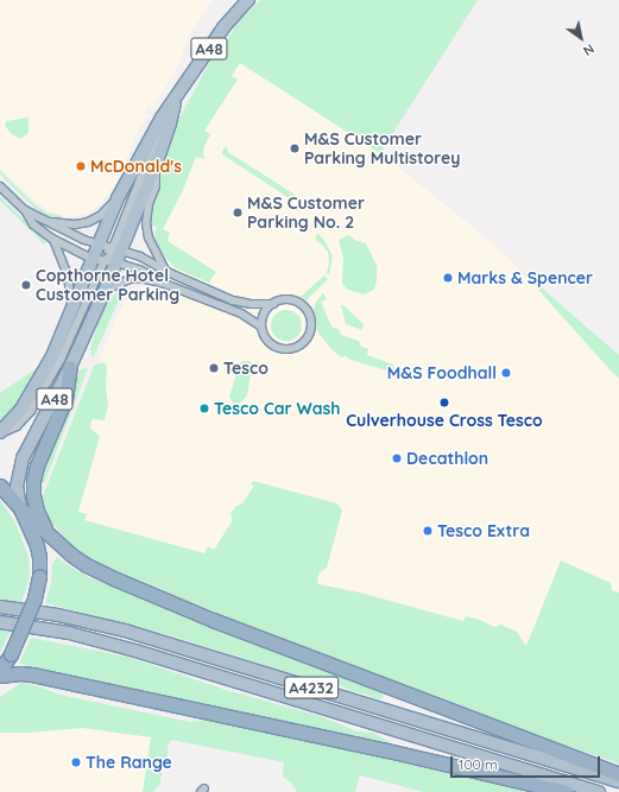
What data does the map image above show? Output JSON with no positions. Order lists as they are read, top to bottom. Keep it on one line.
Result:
{"streets":{"main road":["A48","A4232"]},"places":["M&S Customer Parking Multistorey","McDonald's","M&S Customer Parking No. 2","Marks & Spencer","Copthorne Hotel Customer Parking","Tesco","M&S Foodhall","Culverhouse Cross Tesco","Tesco Car Wash","Decathlon","Tesco Extra","The Range"],"scale_bar":"100 m","north":"bottom right"}
